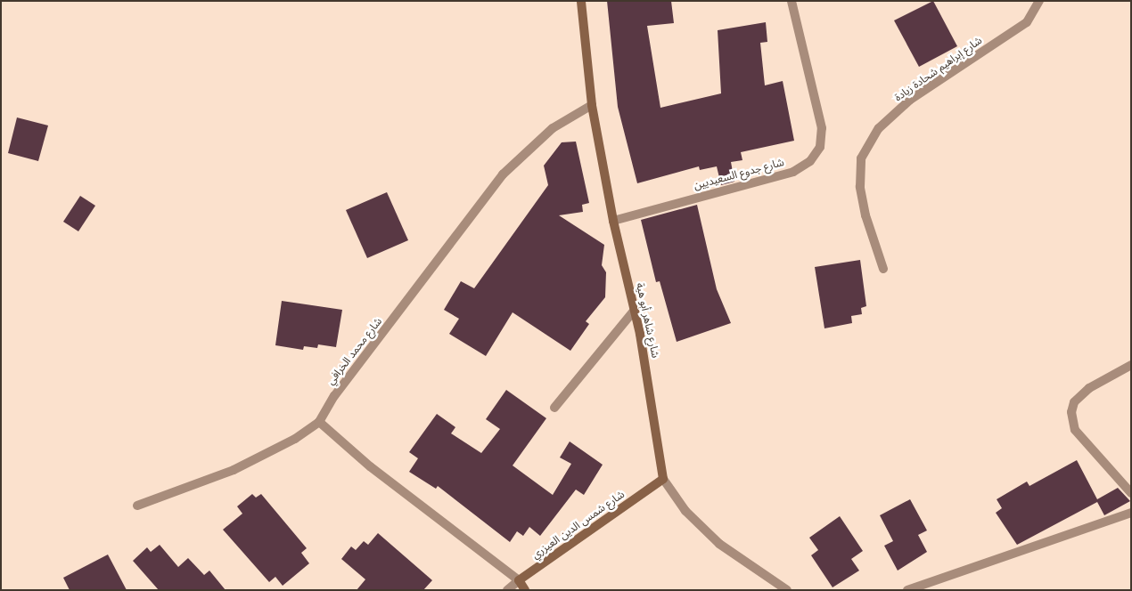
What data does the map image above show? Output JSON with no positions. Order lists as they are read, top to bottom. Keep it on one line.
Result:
{"streets":{"street":["شارع إبراهيم شحادة زيادة","شارع جدوع السعيديين","شارع شاهر أبو هية","شارع محمد الخرافي","شارع شمس الدين العيزري"]},"crossings":[["شارع جدوع السعيديين","شارع شاهر أبو هية"],["شارع شاهر أبو هية","شارع محمد الخرافي"],["شارع شاهر أبو هية","شارع شمس الدين العيزري"]]}
